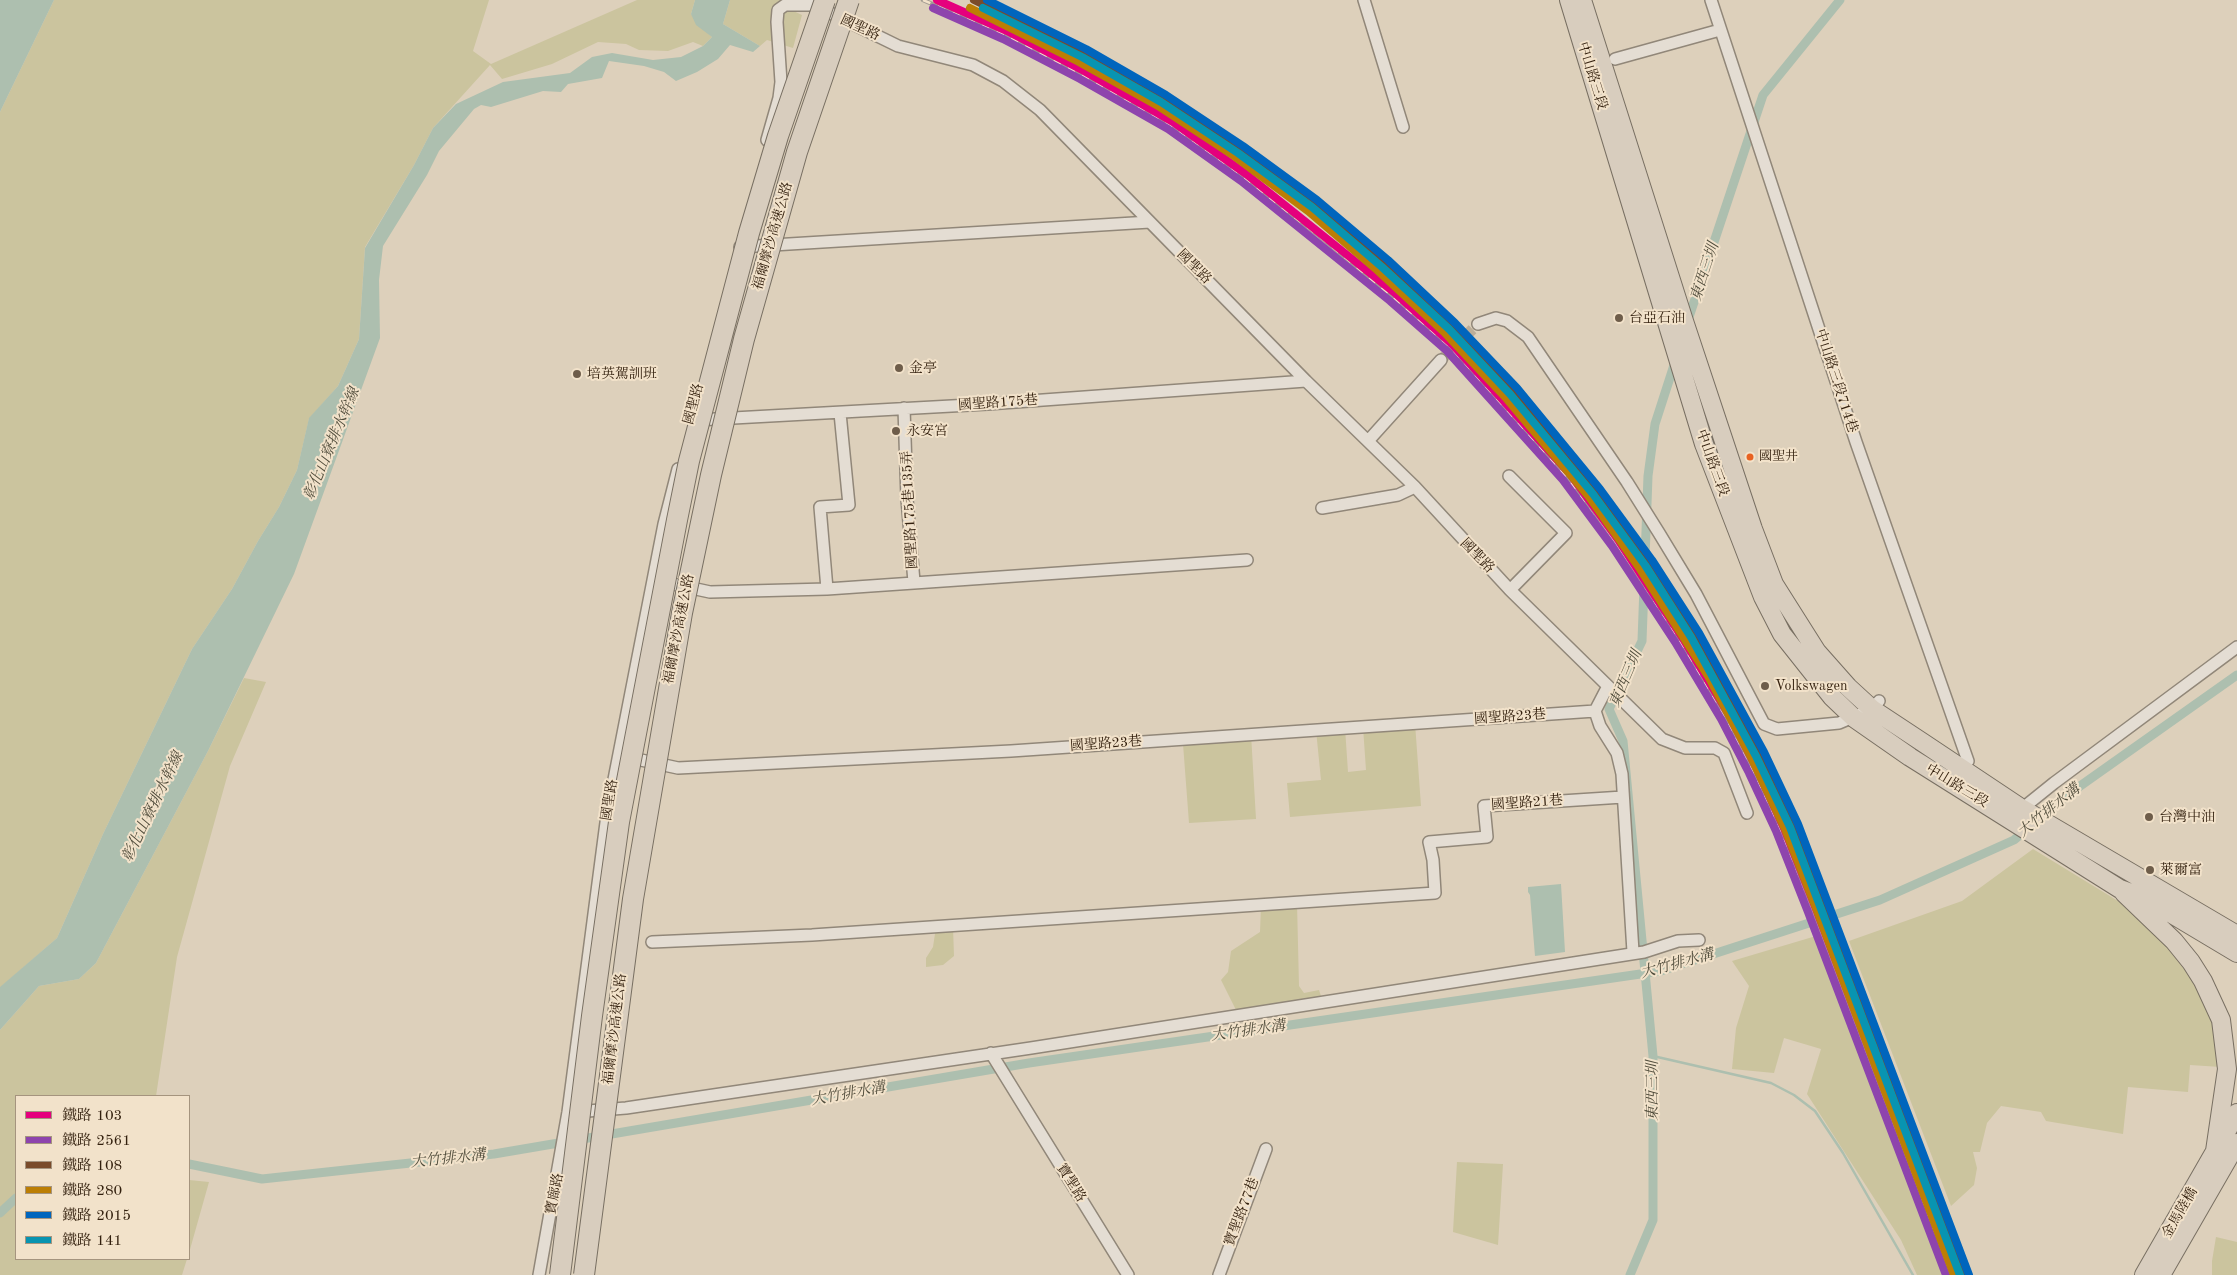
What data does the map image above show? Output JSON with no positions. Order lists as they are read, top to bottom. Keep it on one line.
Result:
{"streets":{"highway":["福爾摩沙高速公路"],"main road":["中山路三段","金馬陸橋"],"street":["國聖路","中山路三段714巷","國聖路175巷","國聖路175巷135弄","國聖路23巷","國聖路21巷","寶聖路","寶廍路","寶聖路77巷"]},"crossings":[["國聖路","福爾摩沙高速公路"],["國聖路","國聖路175巷"],["國聖路","國聖路23巷"],["國聖路","寶廍路"],["國聖路175巷","國聖路175巷135弄"]],"water":["東西三圳","彰化山寮排水幹線","大竹排水溝"],"places":["台亞石油","金亭","培英駕訓班","永安宮","國聖井","Volkswagen","台灣中油","萊爾富"],"lines":["rail line 103","rail line 108","rail line 2015","rail line 2561","rail line 280","rail line 141"],"legend":["鐵路 103","鐵路 2561","鐵路 108","鐵路 280","鐵路 2015","鐵路 141"]}
